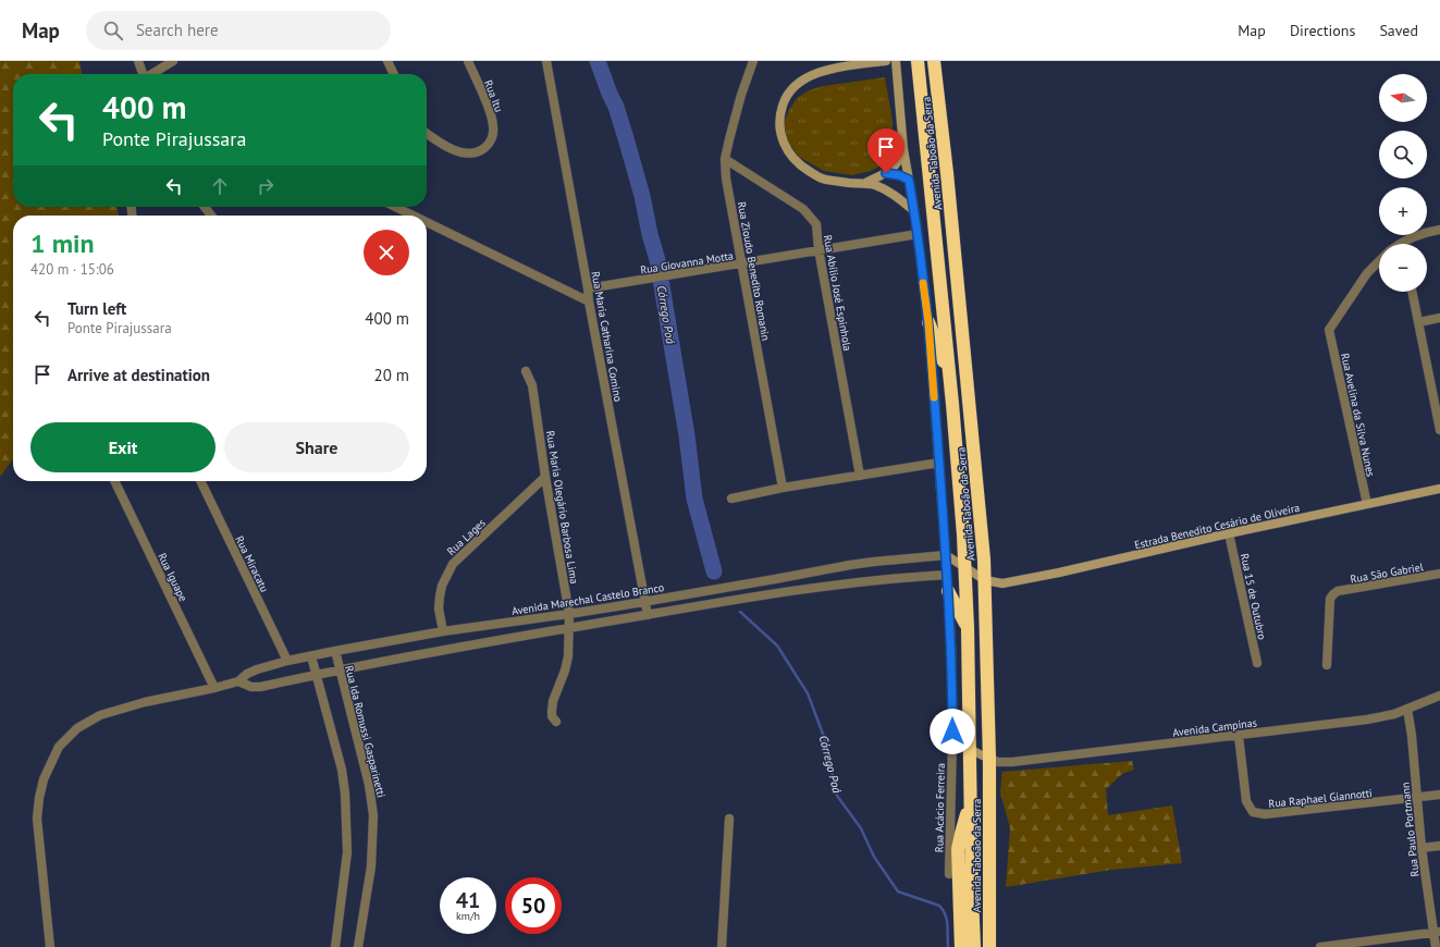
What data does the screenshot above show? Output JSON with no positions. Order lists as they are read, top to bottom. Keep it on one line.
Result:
{"streets":{"highway":["Avenida Taboão da Serra"],"main road":["Estrada Benedito Cesário de Oliveira","Rua Acácio Ferreira"],"street":["Rua Itu","Rua Giovanna Motta","Rua Zioudo Benedito Romanin","Rua Abílio José Espinhola","Rua Maria Catharina Comino","Rua Avelina da Silva Nunes","Rua Maria Olegário Barbosa Lima","Rua Lages","Rua Miracatu","Rua São Gabriel","Rua Iguape","Rua 15 de Outubro","Avenida Marechal Castelo Branco","Avenida Campinas","Rua Ida Romussi Gasparinetti","Rua Raphael Giannotti","Rua Paulo Portmann"]},"crossings":[["Avenida Taboão da Serra","Estrada Benedito Cesário de Oliveira"],["Avenida Taboão da Serra","Avenida Campinas"],["Rua Giovanna Motta","Rua Zioudo Benedito Romanin"],["Rua Giovanna Motta","Rua Abílio José Espinhola"],["Rua Giovanna Motta","Rua Maria Catharina Comino"],["Rua Giovanna Motta","Rua Acácio Ferreira"],["Rua Zioudo Benedito Romanin","Rua Abílio José Espinhola"],["Rua Maria Catharina Comino","Avenida Marechal Castelo Branco"],["Rua Avelina da Silva Nunes","Estrada Benedito Cesário de Oliveira"],["Rua Maria Olegário Barbosa Lima","Rua Lages"],["Rua Maria Olegário Barbosa Lima","Avenida Marechal Castelo Branco"],["Estrada Benedito Cesário de Oliveira","Rua 15 de Outubro"],["Estrada Benedito Cesário de Oliveira","Avenida Marechal Castelo Branco"],["Estrada Benedito Cesário de Oliveira","Rua Acácio Ferreira"],["Rua Lages","Avenida Marechal Castelo Branco"],["Rua Miracatu","Avenida Marechal Castelo Branco"],["Rua Iguape","Avenida Marechal Castelo Branco"],["Avenida Marechal Castelo Branco","Rua Ida Romussi Gasparinetti"],["Avenida Marechal Castelo Branco","Rua Acácio Ferreira"],["Avenida Campinas","Rua Raphael Giannotti"],["Avenida Campinas","Rua Paulo Portmann"],["Rua Raphael Giannotti","Rua Paulo Portmann"]],"water":["Córrego Poá"],"north":"left","page":{"header":"Map","search":"Search here","nav":["Map","Directions","Saved"],"map_buttons":["+","−"],"turn":["400 m","Ponte Pirajussara"],"heading":["1 min","420 m · 15:06"],"list":[{"name":"Turn left","note":"Ponte Pirajussara","value":"400 m"},{"name":"Arrive at destination","value":"20 m"}],"buttons":["Exit","Share"],"speed":"41 km/h","limit":"50"}}
